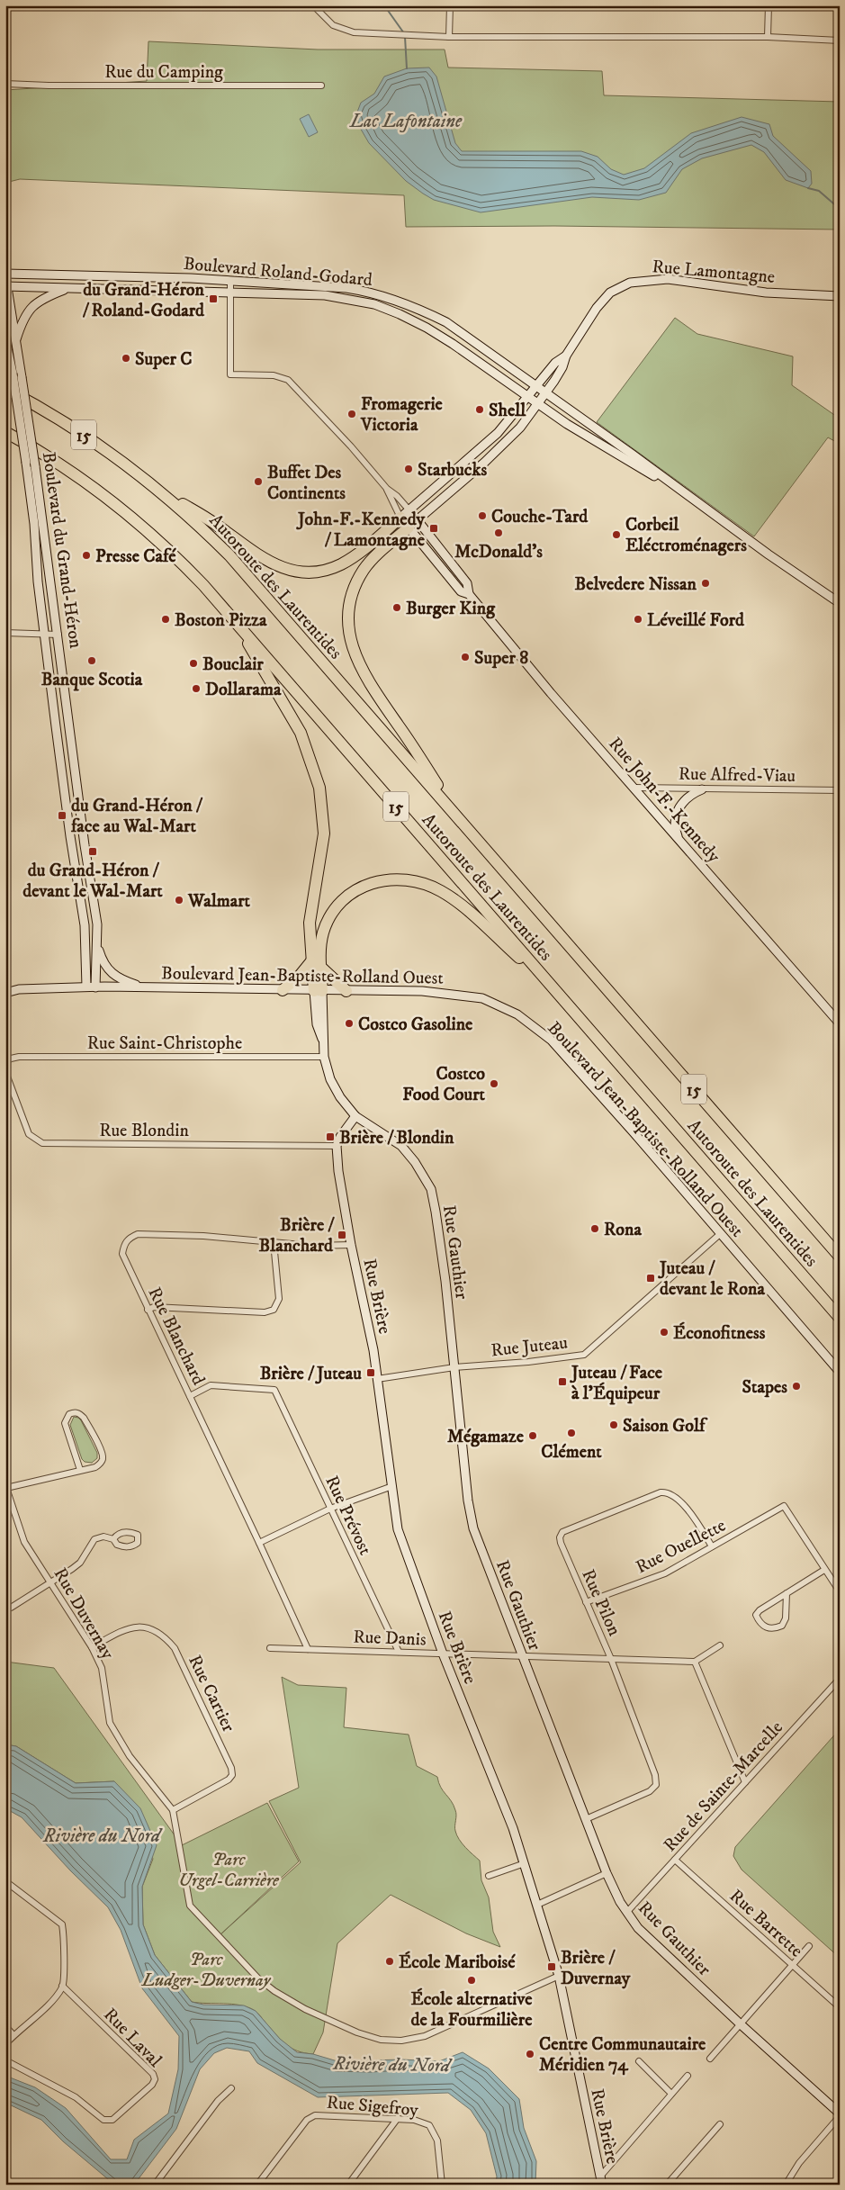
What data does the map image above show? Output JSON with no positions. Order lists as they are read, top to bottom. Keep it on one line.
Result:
{"streets":{"highway":["15","Autoroute des Laurentides"],"street":["Rue du Camping","Boulevard Roland-Godard","Rue Lamontagne","Boulevard du Grand-Héron","Rue Alfred-Viau","Rue John-F.-Kennedy","Boulevard Jean-Baptiste-Rolland Ouest","Rue Saint-Christophe","Rue Blondin","Rue Gauthier","Rue Brière","Rue Blanchard","Rue Juteau","Rue Prévost","Rue Ouellette","Rue Pilon","Rue Duvernay","Rue Danis","Rue Cartier","Rue de Sainte-Marcelle","Rue Barrette","Rue Laval","Rue Sigefroy"]},"crossings":[["Boulevard Roland-Godard","Rue Lamontagne"],["Boulevard Roland-Godard","Boulevard du Grand-Héron"],["Boulevard Roland-Godard","Rue John-F.-Kennedy"],["Rue Lamontagne","Rue John-F.-Kennedy"],["Boulevard du Grand-Héron","Boulevard Jean-Baptiste-Rolland Ouest"],["Rue Alfred-Viau","Rue John-F.-Kennedy"],["Boulevard Jean-Baptiste-Rolland Ouest","Rue Gauthier"],["Boulevard Jean-Baptiste-Rolland Ouest","Rue Juteau"],["Rue Saint-Christophe","Rue Blondin"],["Rue Saint-Christophe","Rue Gauthier"],["Rue Blondin","Rue Brière"],["Rue Gauthier","Rue Juteau"],["Rue Gauthier","Rue Pilon"],["Rue Gauthier","Rue Danis"],["Rue Gauthier","Rue de Sainte-Marcelle"],["Rue Brière","Rue Blanchard"],["Rue Brière","Rue Juteau"],["Rue Brière","Rue Duvernay"],["Rue Brière","Rue Danis"],["Rue Blanchard","Rue Prévost"],["Rue Blanchard","Rue Danis"],["Rue Prévost","Rue Danis"],["Rue Ouellette","Rue Pilon"],["Rue Pilon","Rue Danis"],["Rue Duvernay","Rue Cartier"],["Rue de Sainte-Marcelle","Rue Barrette"]],"water":["Lac Lafontaine","Rivière du Nord"],"parks":["Parc Urgel-Carrière","Parc Ludger-Duvernay"],"places":{"transit":["du Grand-Héron / Roland-Godard","John-F.-Kennedy / Lamontagne","du Grand-Héron / face au Wal-Mart","du Grand-Héron / devant le Wal-Mart","Brière / Blondin","Brière / Blanchard","Juteau / devant le Rona","Brière / Juteau","Juteau / Face à l'Équipeur","Brière / Duvernay"],"other":["Super C","Shell","Fromagerie Victoria","Starbucks","Buffet Des Continents","Couche-Tard","McDonald's","Corbeil Eléctroménagers","Presse Café","Belvedere Nissan","Burger King","Boston Pizza","Léveillé Ford","Super 8","Banque Scotia","Bouclair","Dollarama","Walmart","Costco Gasoline","Costco Food Court","Rona","Éconofitness","Stapes","Saison Golf","Clément","Mégamaze","École Mariboisé","École alternative de la Fourmilière","Centre Communautaire Méridien 74"]}}
